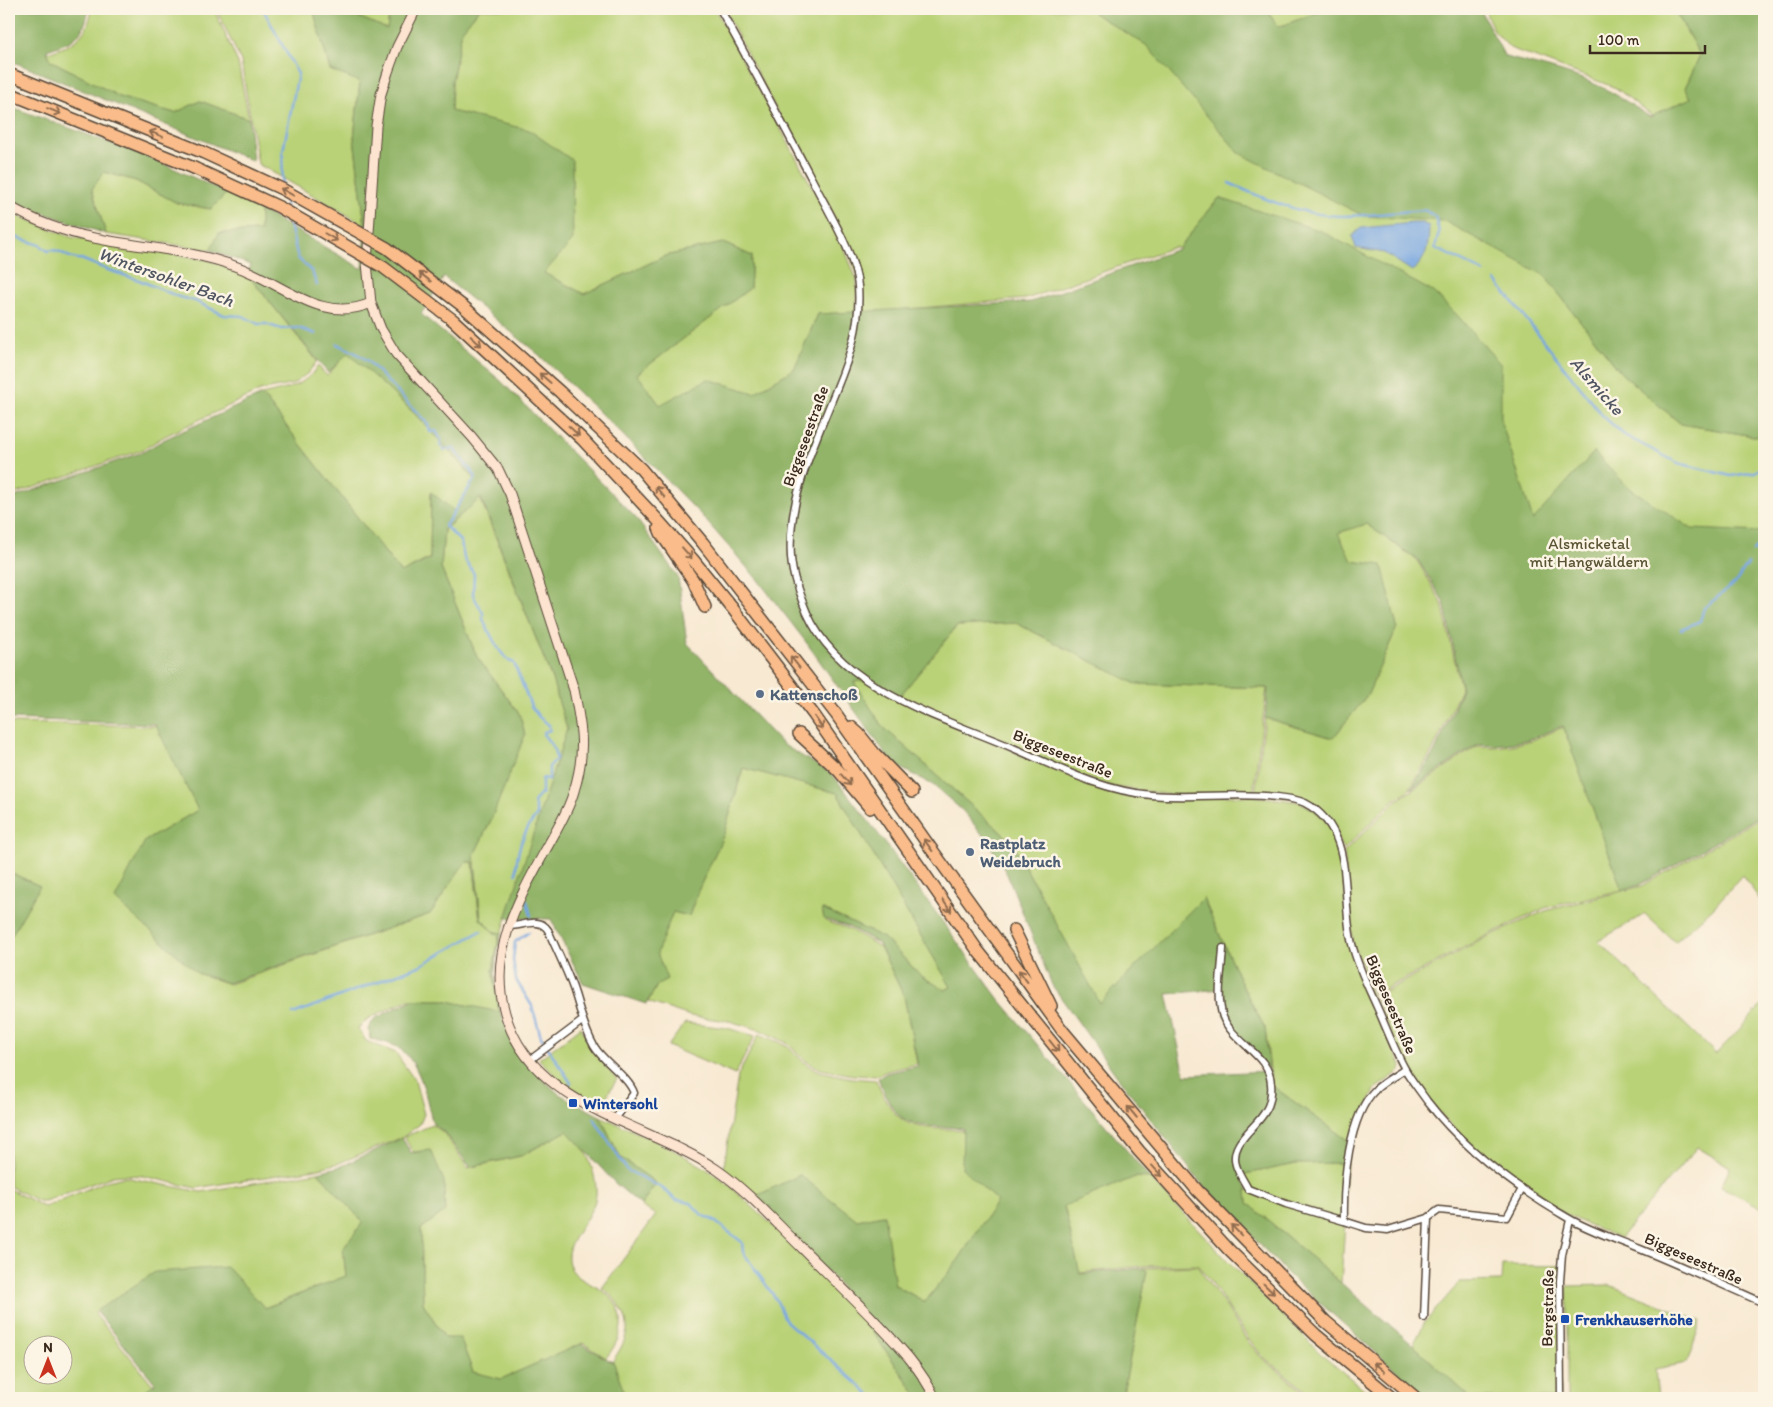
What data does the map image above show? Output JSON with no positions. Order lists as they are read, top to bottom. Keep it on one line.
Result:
{"streets":{"street":["Biggeseestraße","Bergstraße"]},"crossings":[["Biggeseestraße","Bergstraße"]],"water":["Wintersohler Bach","Alsmicke"],"parks":["Alsmicketal mit Hangwäldern"],"places":{"other":["Kattenschoß","Rastplatz Weidebruch"],"transit":["Wintersohl","Frenkhauserhöhe"]},"scale_bar":"100 m","north":"top"}
